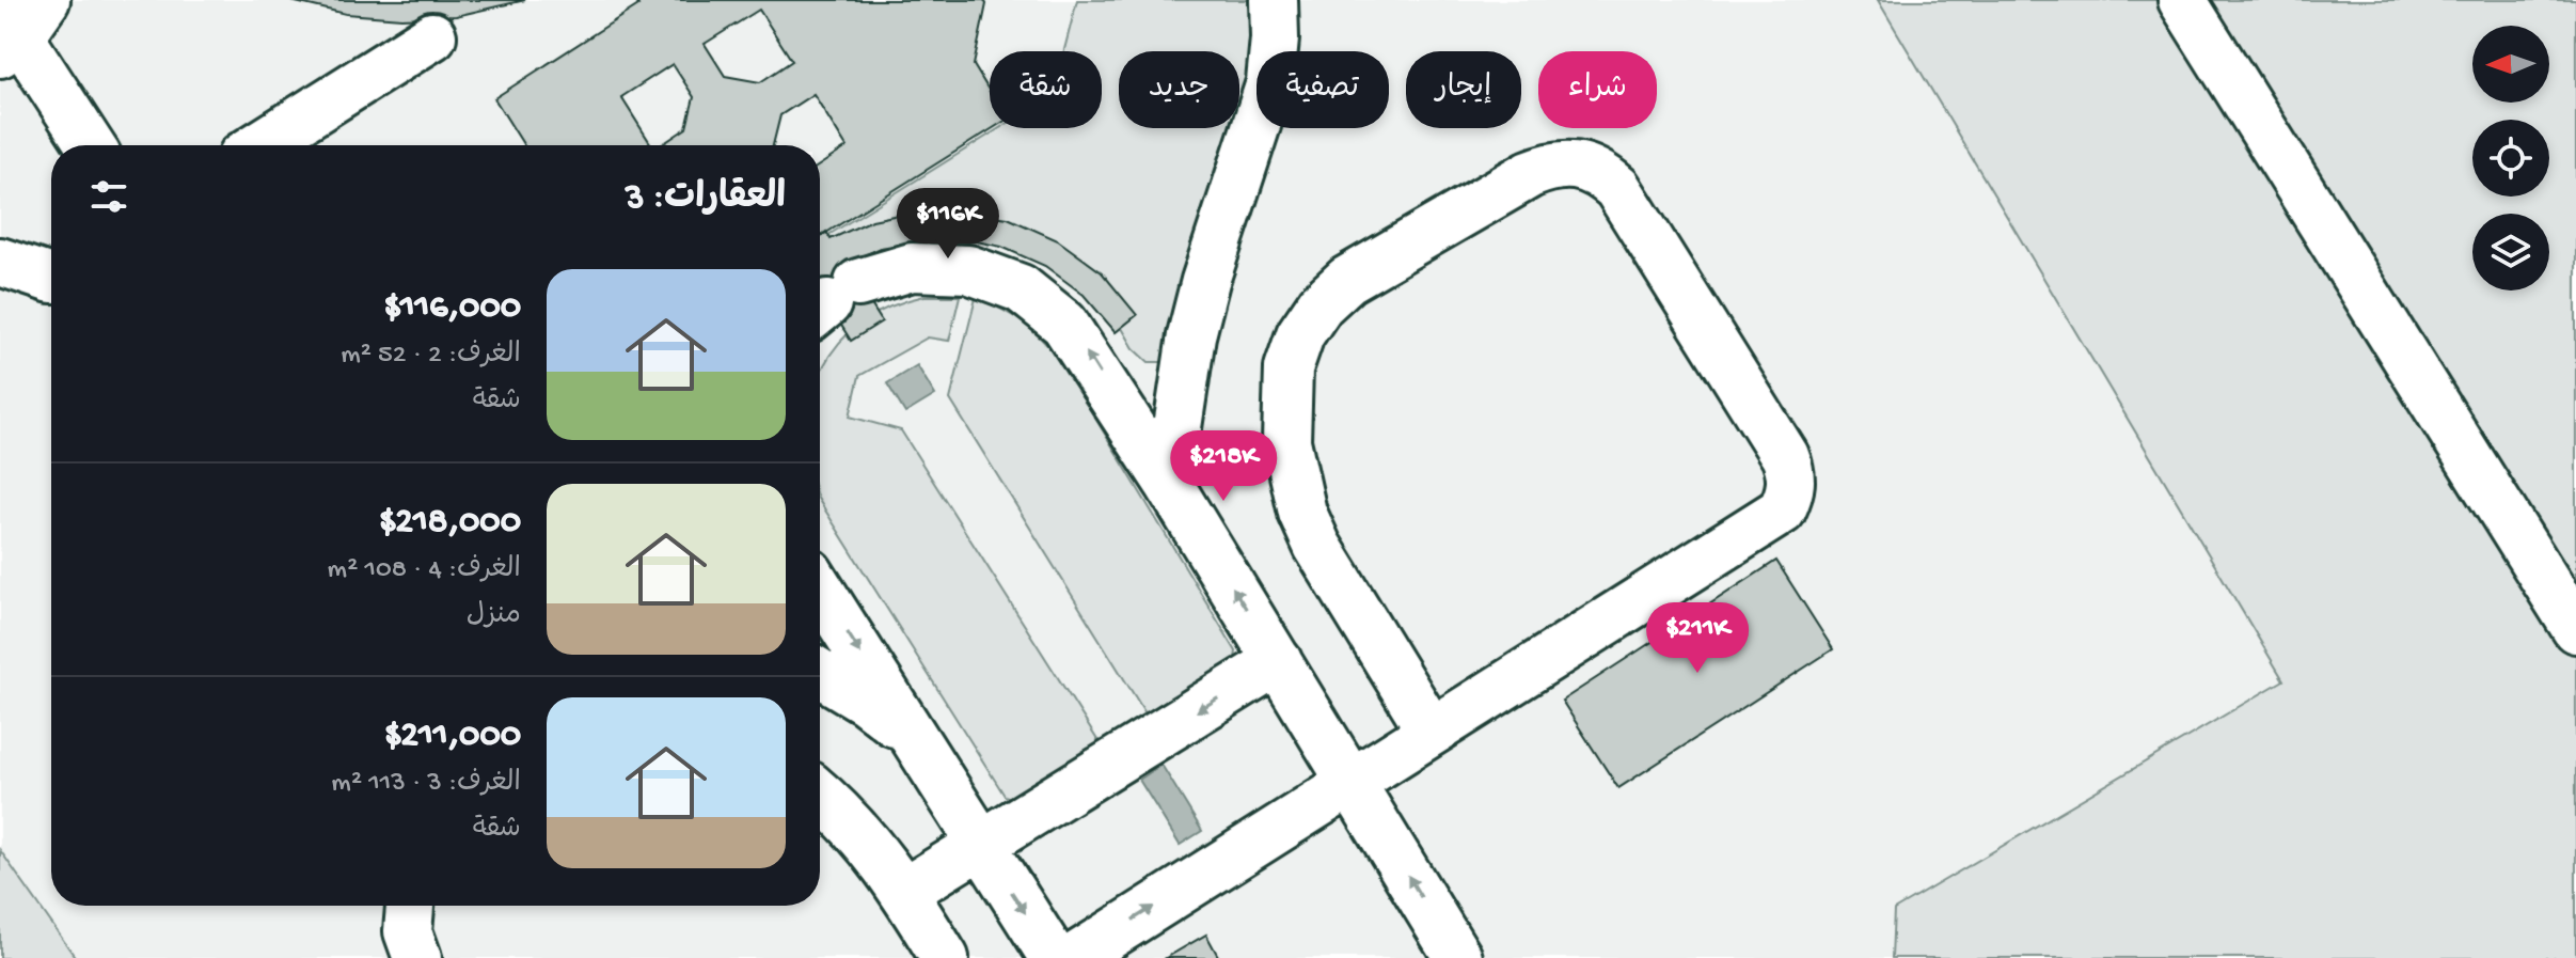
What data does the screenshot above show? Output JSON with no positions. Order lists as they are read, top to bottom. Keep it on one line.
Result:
{"north":"left","page":{"chip":["شراء","إيجار","تصفية","جديد","شقة"],"heading":"العقارات: 3","price":["$116K","$218K","$211K"],"list":[{"name":"$116,000","note":"الغرف: 2 · 52 m² · شقة"},{"name":"$218,000","note":"الغرف: 4 · 108 m² · منزل"},{"name":"$211,000","note":"الغرف: 3 · 113 m² · شقة"}]}}
